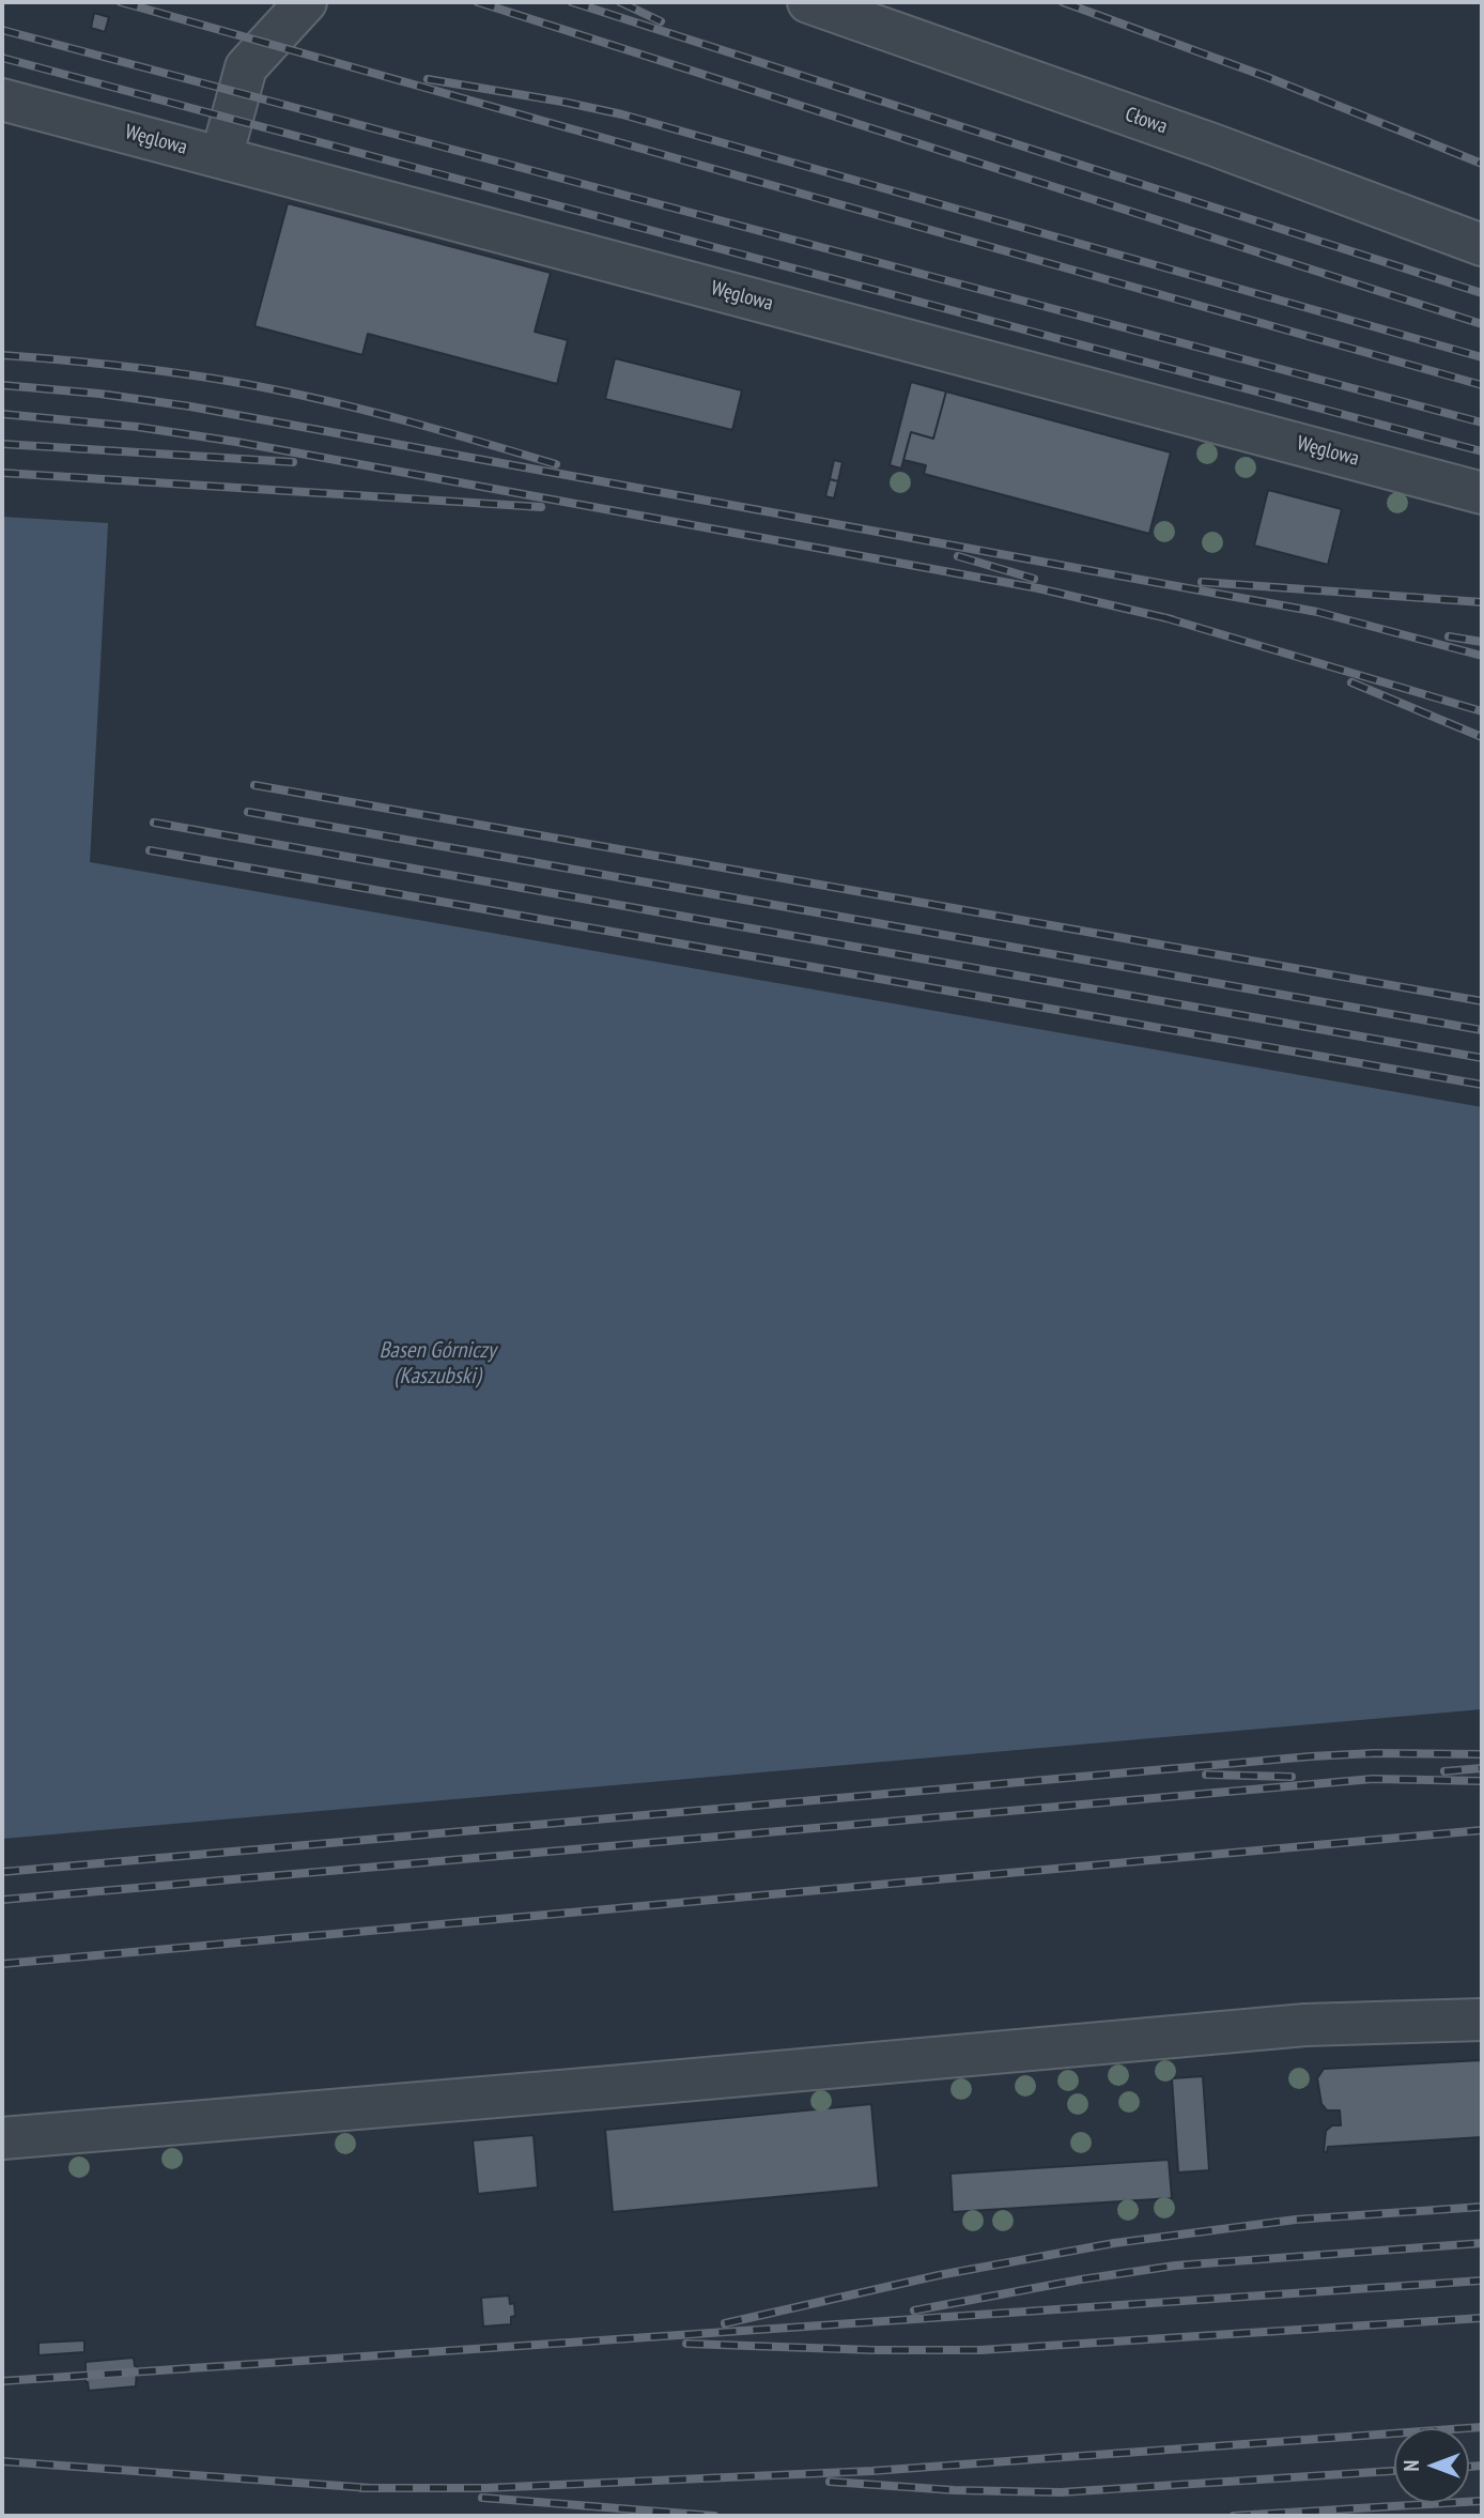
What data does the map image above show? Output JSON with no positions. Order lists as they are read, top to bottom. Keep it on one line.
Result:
{"streets":{"lane":["Cłowa","Węglowa"]},"water":["Basen Górniczy (Kaszubski)"],"north":"left"}
